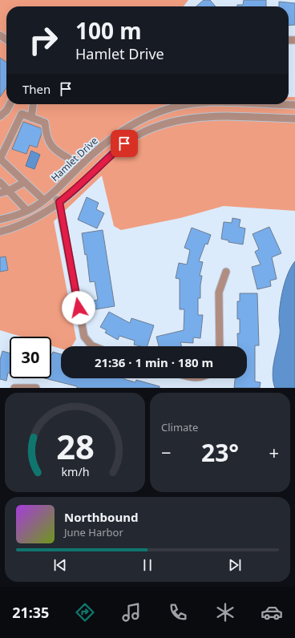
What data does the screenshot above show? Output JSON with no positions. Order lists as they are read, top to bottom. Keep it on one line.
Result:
{"streets":{"street":["Hamlet Drive"]},"page":{"turn":["100 m","Hamlet Drive"],"then":"Then","limit":"30","trip":"21:36 · 1 min · 180 m","tile":"Climate","heat":["−","23°","+"],"song":["Northbound","June Harbor"],"tabs":"21:35","gauge":["28","km/h"]}}
